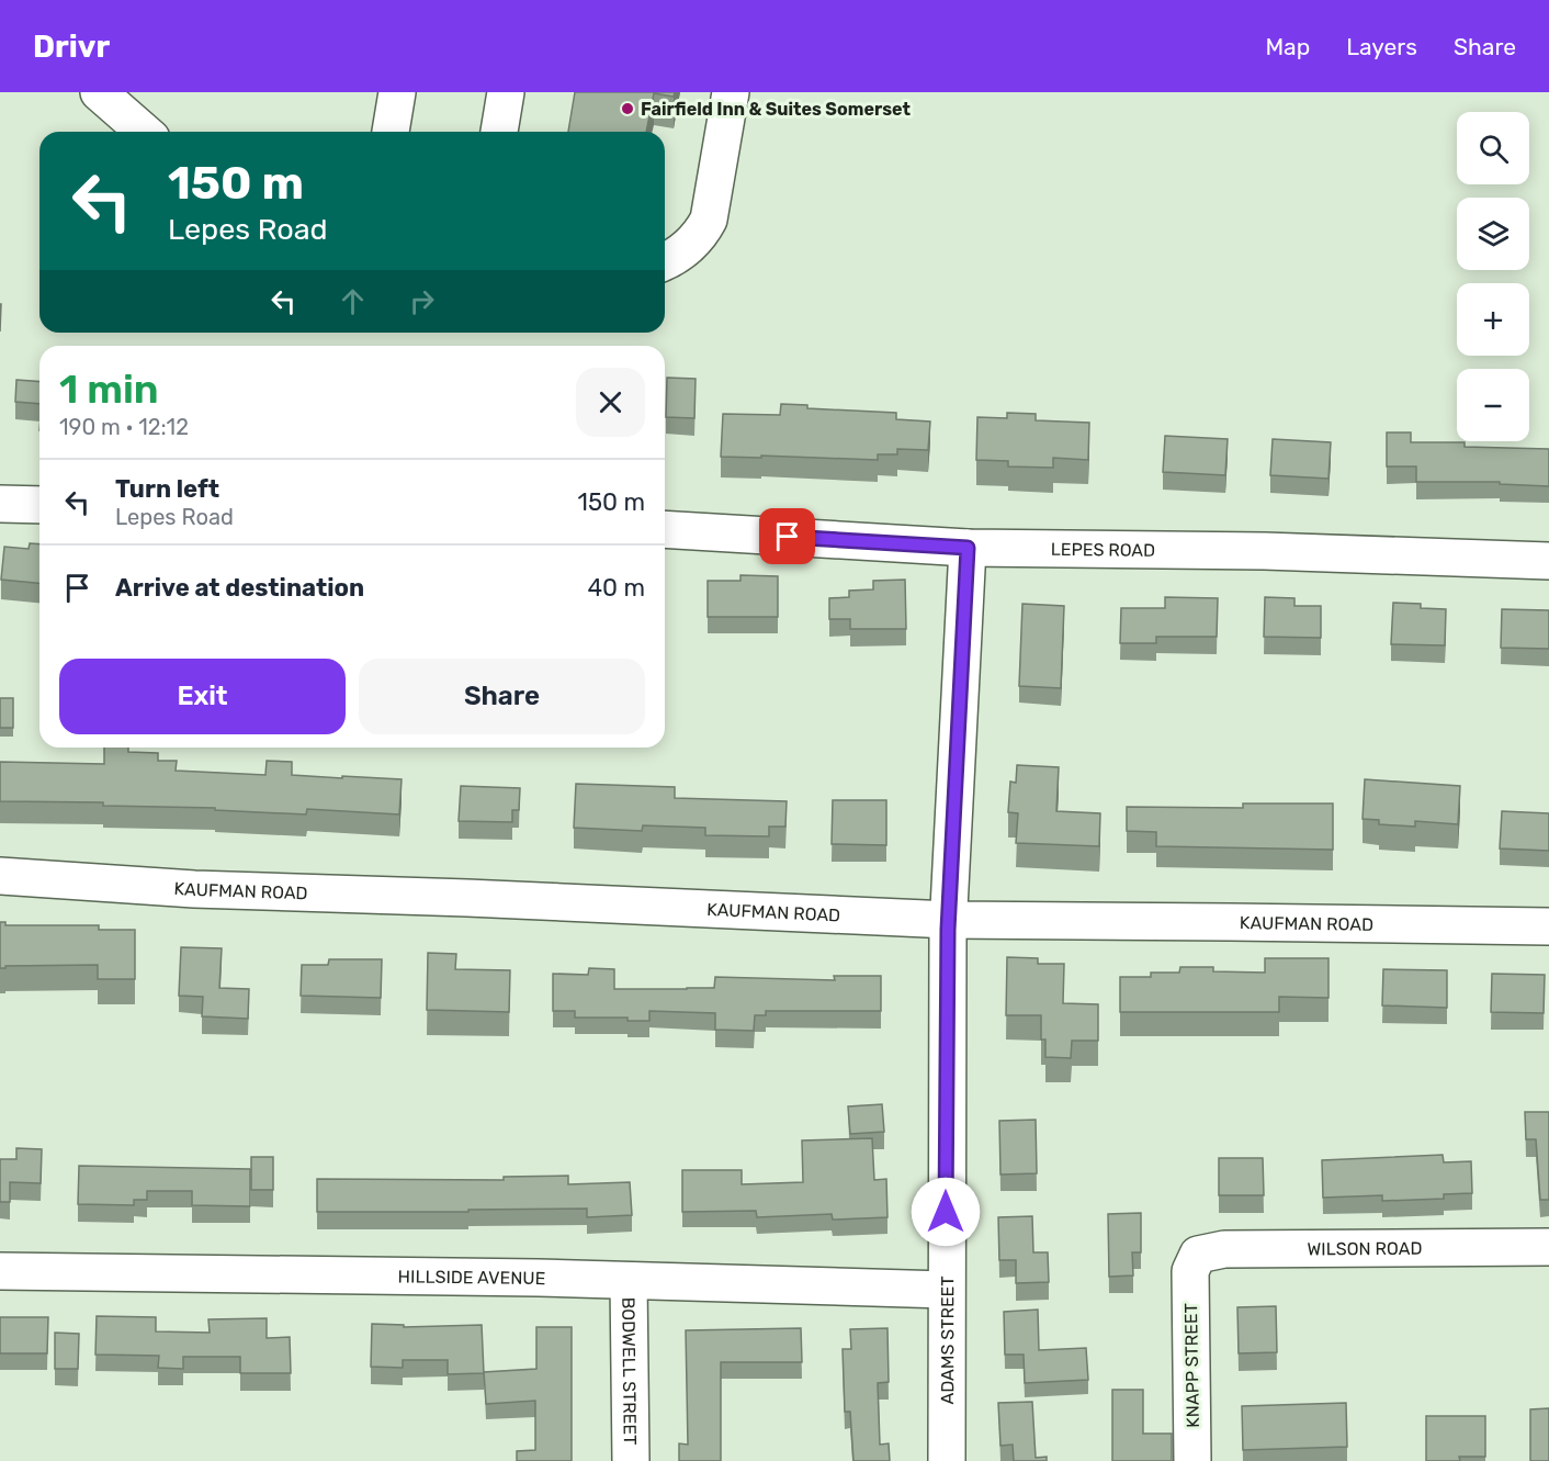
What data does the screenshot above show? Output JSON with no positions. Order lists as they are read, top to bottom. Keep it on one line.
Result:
{"streets":{"street":["LEPES ROAD","KAUFMAN ROAD","WILSON ROAD","HILLSIDE AVENUE","ADAMS STREET","KNAPP STREET","BODWELL STREET"]},"crossings":[["LEPES ROAD","ADAMS STREET"],["KAUFMAN ROAD","ADAMS STREET"],["WILSON ROAD","KNAPP STREET"],["HILLSIDE AVENUE","ADAMS STREET"],["HILLSIDE AVENUE","BODWELL STREET"]],"places":["Fairfield Inn & Suites Somerset"],"page":{"header":"Drivr","nav":["Map","Layers","Share"],"map_buttons":["+","−"],"turn":["150 m","Lepes Road"],"heading":["1 min","190 m · 12:12"],"list":[{"name":"Turn left","note":"Lepes Road","value":"150 m"},{"name":"Arrive at destination","value":"40 m"}],"buttons":["Exit","Share"]}}
